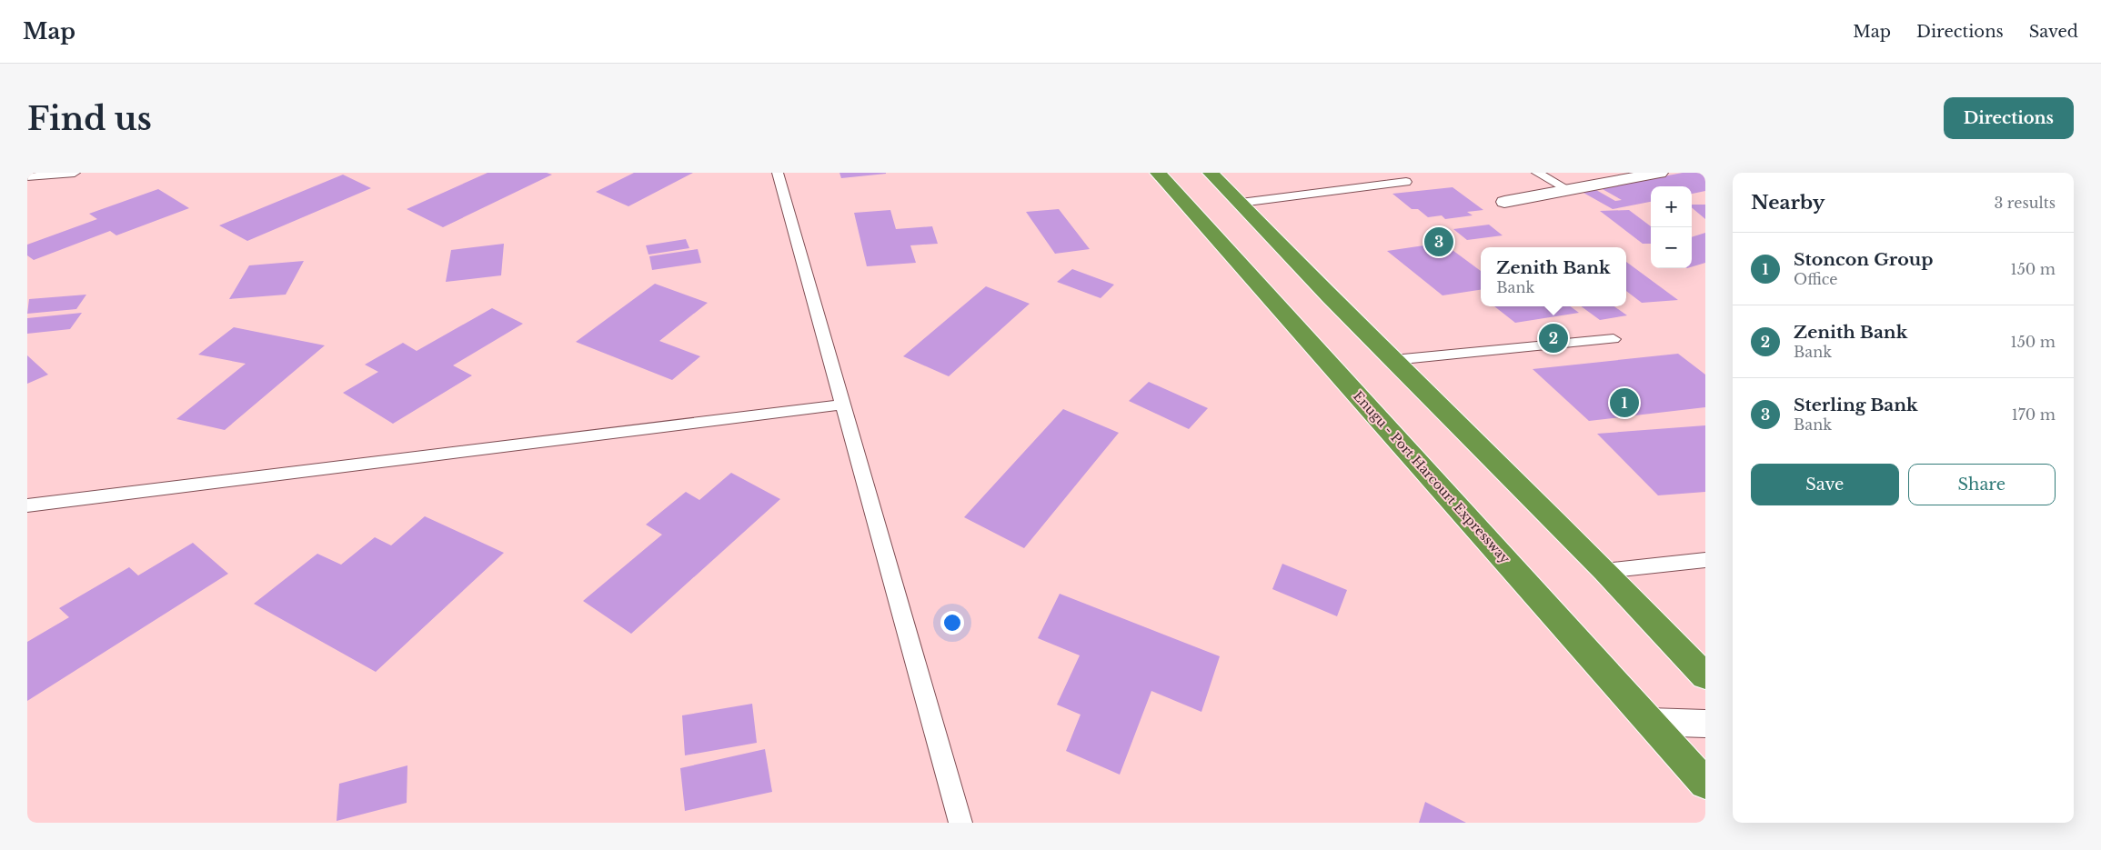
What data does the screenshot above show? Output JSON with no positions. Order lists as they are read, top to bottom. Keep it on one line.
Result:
{"streets":{"highway":["Enugu - Port Harcourt Expressway"]},"page":{"header":"Map","nav":["Map","Directions","Saved"],"buttons":["Directions",["Save","Share"]],"title":"Find us","heading":["Nearby","3 results"],"map_buttons":["+","−"],"pins":["3","2","1"],"list":[{"mark":"1","name":"Stoncon Group","note":"Office","value":"150 m"},{"mark":"2","name":"Zenith Bank","note":"Bank","value":"150 m"},{"mark":"3","name":"Sterling Bank","note":"Bank","value":"170 m"}],"popup":["Zenith Bank","Bank"]}}
